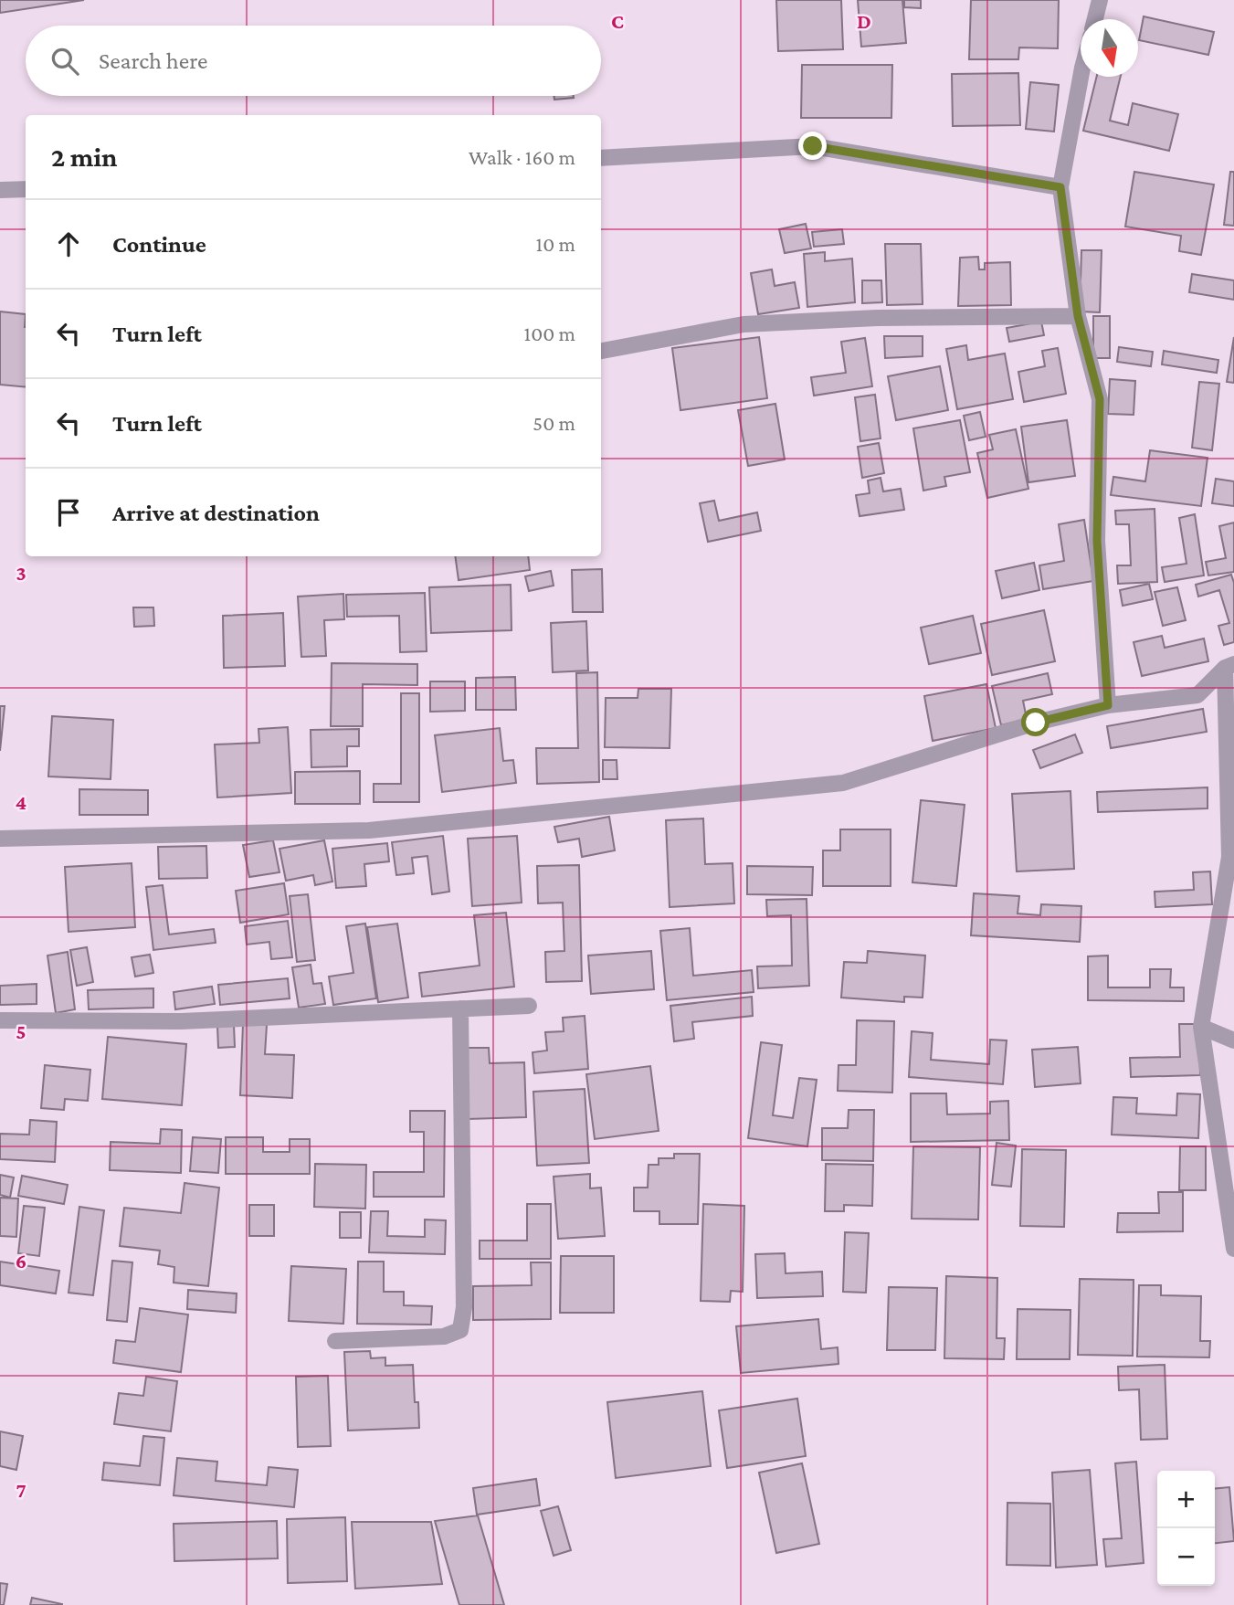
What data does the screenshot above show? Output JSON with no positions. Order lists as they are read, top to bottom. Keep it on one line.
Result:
{"north":"bottom","page":{"search":"Search here","heading":["2 min","Walk · 160 m"],"list":[["Continue","10 m"],["Turn left","100 m"],["Turn left","50 m"],"Arrive at destination"],"map_buttons":["+","−"]},"grid":{"columns":["C","D"],"rows":["3","4","5","6","7"]}}
